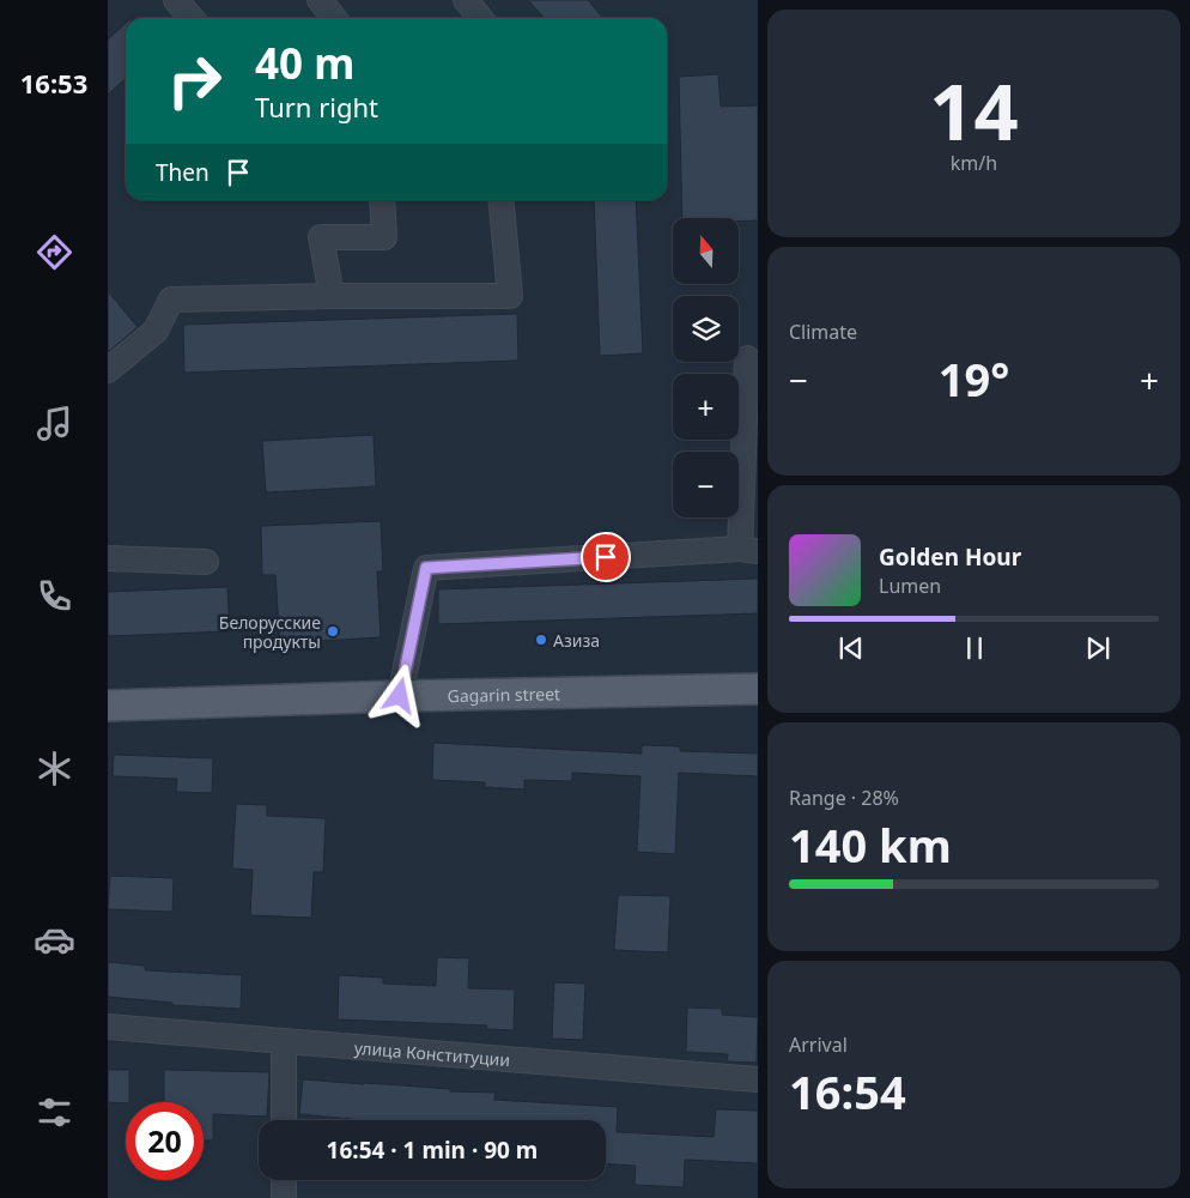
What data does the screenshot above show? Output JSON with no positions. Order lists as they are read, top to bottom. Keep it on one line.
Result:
{"streets":{"main road":["Gagarin street"],"street":["улица Конституции"]},"places":["Белорусские продукты","Азиза"],"north":"top","page":{"tabs":"16:53","tile":[["14","km/h"],"Climate",["Range · 28%","140 km"],["Arrival","16:54"]],"turn":["40 m","Turn right"],"then":"Then","map_buttons":["+","−"],"heat":["−","19°","+"],"song":["Golden Hour","Lumen"],"limit":"20","trip":"16:54 · 1 min · 90 m"}}
